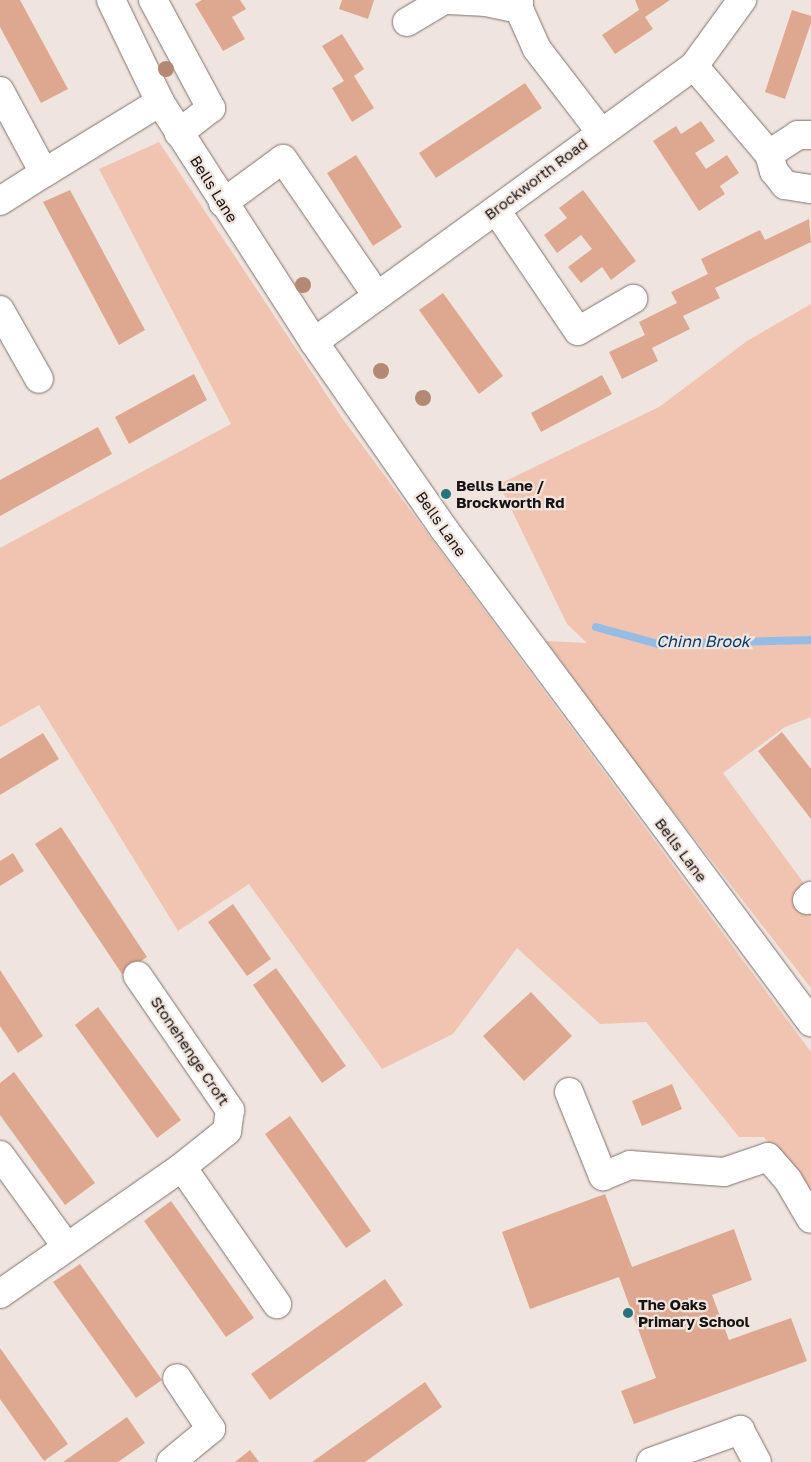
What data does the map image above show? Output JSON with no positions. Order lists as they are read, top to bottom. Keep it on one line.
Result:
{"streets":{"street":["Brockworth Road","Bells Lane","Stonehenge Croft"]},"crossings":[["Brockworth Road","Bells Lane"]],"water":["Chinn Brook"],"places":["Bells Lane / Brockworth Rd","The Oaks Primary School"]}
